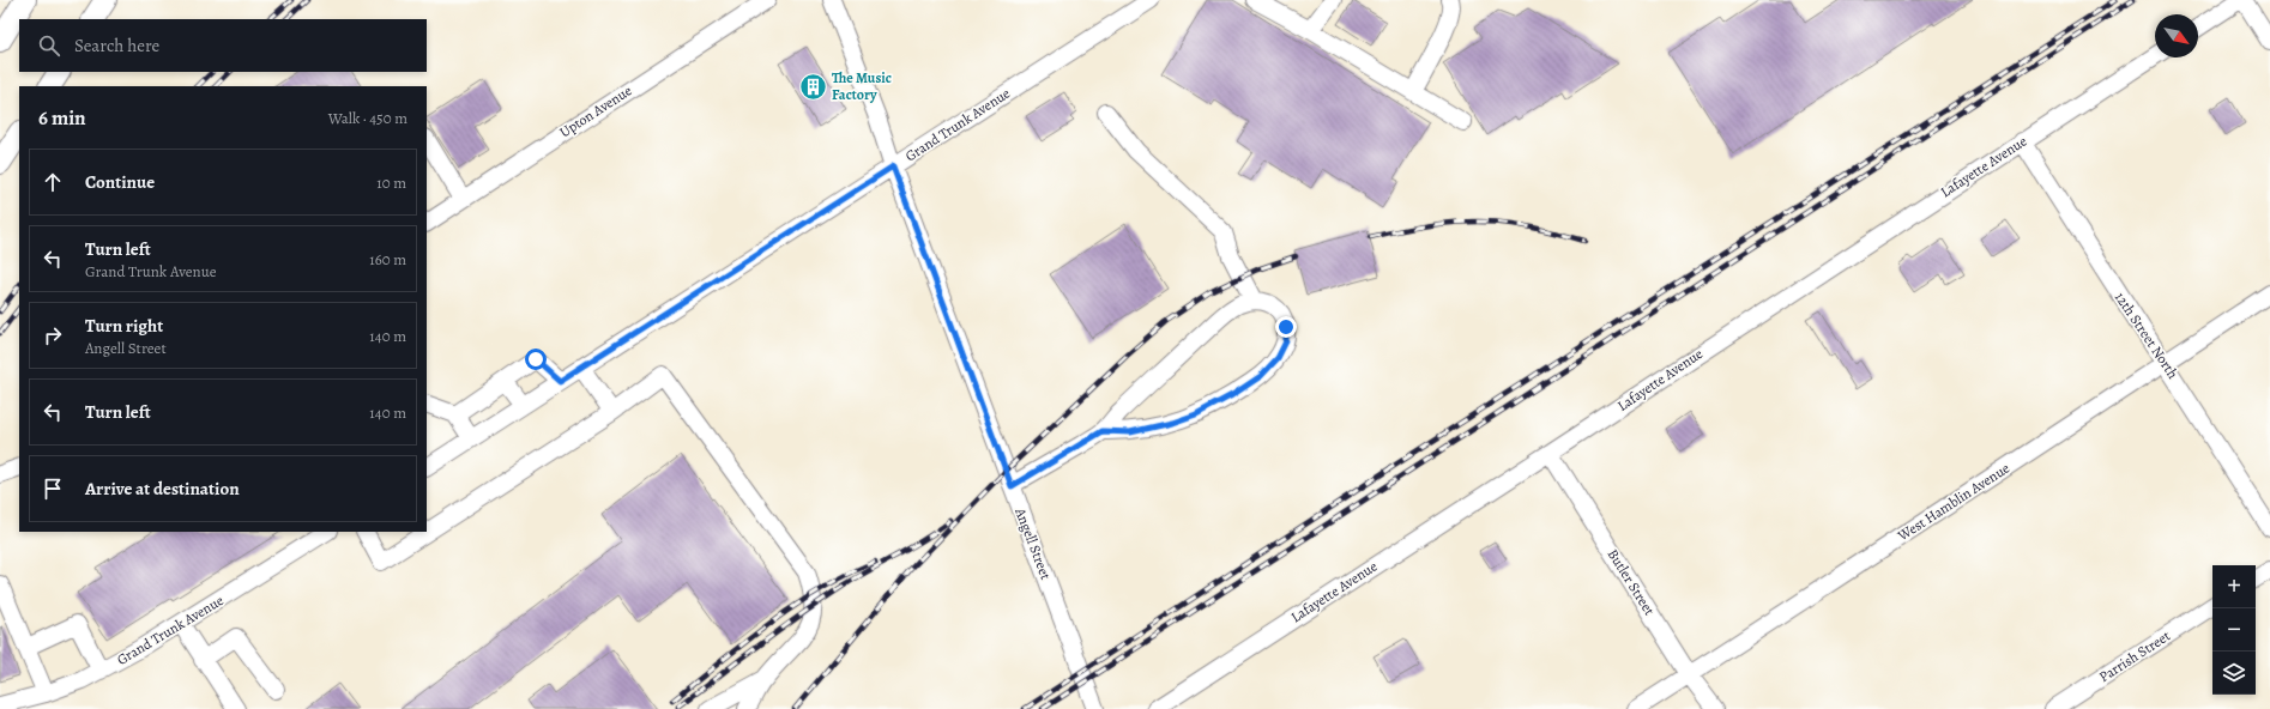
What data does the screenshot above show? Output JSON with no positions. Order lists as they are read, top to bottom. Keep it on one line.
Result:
{"streets":{"street":["Upton Avenue","Grand Trunk Avenue","Lafayette Avenue","12th Street North","West Hamblin Avenue","Angell Street","Butler Street","Parrish Street"]},"crossings":[["Grand Trunk Avenue","Angell Street"],["Lafayette Avenue","12th Street North"],["Lafayette Avenue","Butler Street"],["12th Street North","West Hamblin Avenue"],["West Hamblin Avenue","Butler Street"]],"places":{"building":["The Music Factory"]},"north":"bottom right","page":{"search":"Search here","heading":["6 min","Walk · 450 m"],"list":[["Continue","10 m"],["Turn left","Grand Trunk Avenue","160 m"],["Turn right","Angell Street","140 m"],["Turn left","140 m"],"Arrive at destination"],"map_buttons":["+","−"]}}
